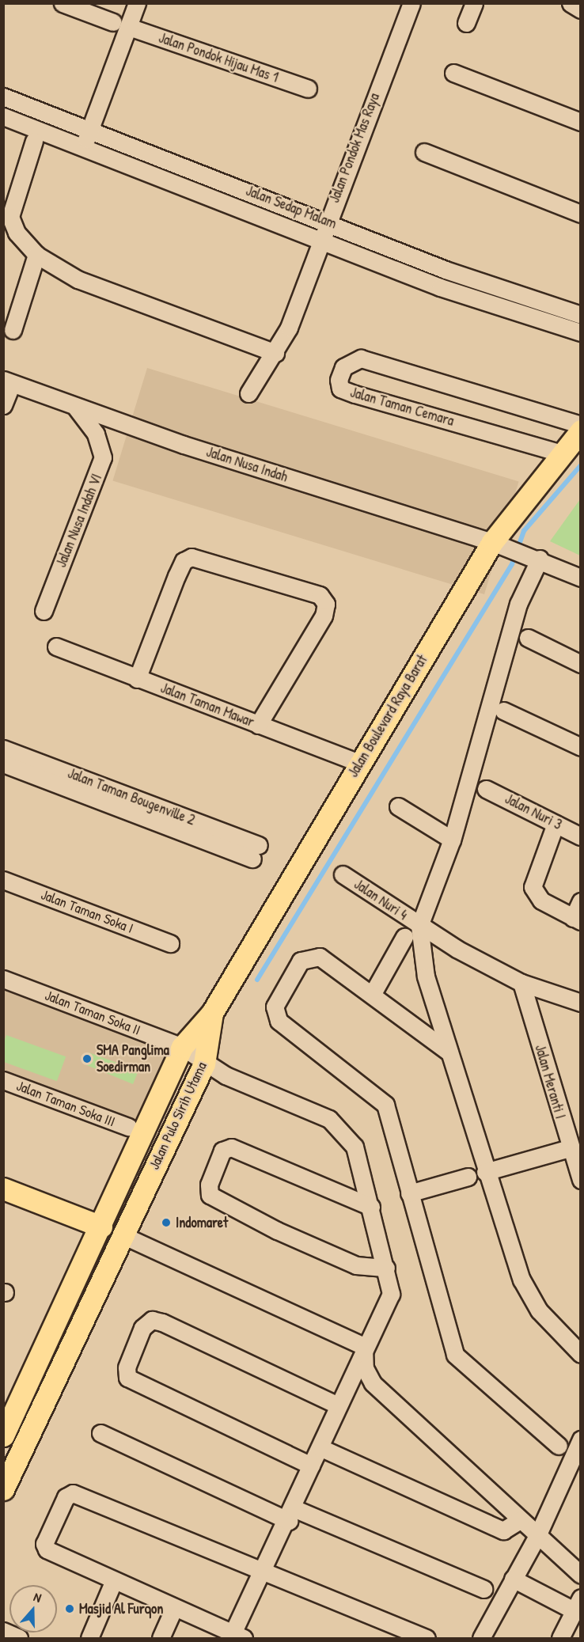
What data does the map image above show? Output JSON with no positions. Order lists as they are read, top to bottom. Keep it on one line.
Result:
{"streets":{"main road":["Jalan Boulevard Raya Barat","Jalan Pulo Sirih Utama"],"street":["Jalan Pondok Hijau Mas 1","Jalan Pondok Mas Raya","Jalan Sedap Malam","Jalan Taman Cemara","Jalan Nusa Indah","Jalan Nusa Indah VI","Jalan Taman Mawar","Jalan Taman Bougenville 2","Jalan Nuri 3","Jalan Nuri 4","Jalan Taman Soka I","Jalan Taman Soka II","Jalan Meranti I","Jalan Taman Soka III"]},"crossings":[["Jalan Pondok Mas Raya","Jalan Sedap Malam"],["Jalan Taman Cemara","Jalan Boulevard Raya Barat"],["Jalan Nusa Indah","Jalan Nusa Indah VI"],["Jalan Nusa Indah","Jalan Boulevard Raya Barat"],["Jalan Taman Mawar","Jalan Boulevard Raya Barat"],["Jalan Boulevard Raya Barat","Jalan Pulo Sirih Utama"],["Jalan Nuri 4","Jalan Meranti I"],["Jalan Taman Soka II","Jalan Pulo Sirih Utama"]],"places":["SMA Panglima Soedirman","Indomaret","Masjid Al Furqon"],"north":"top"}
